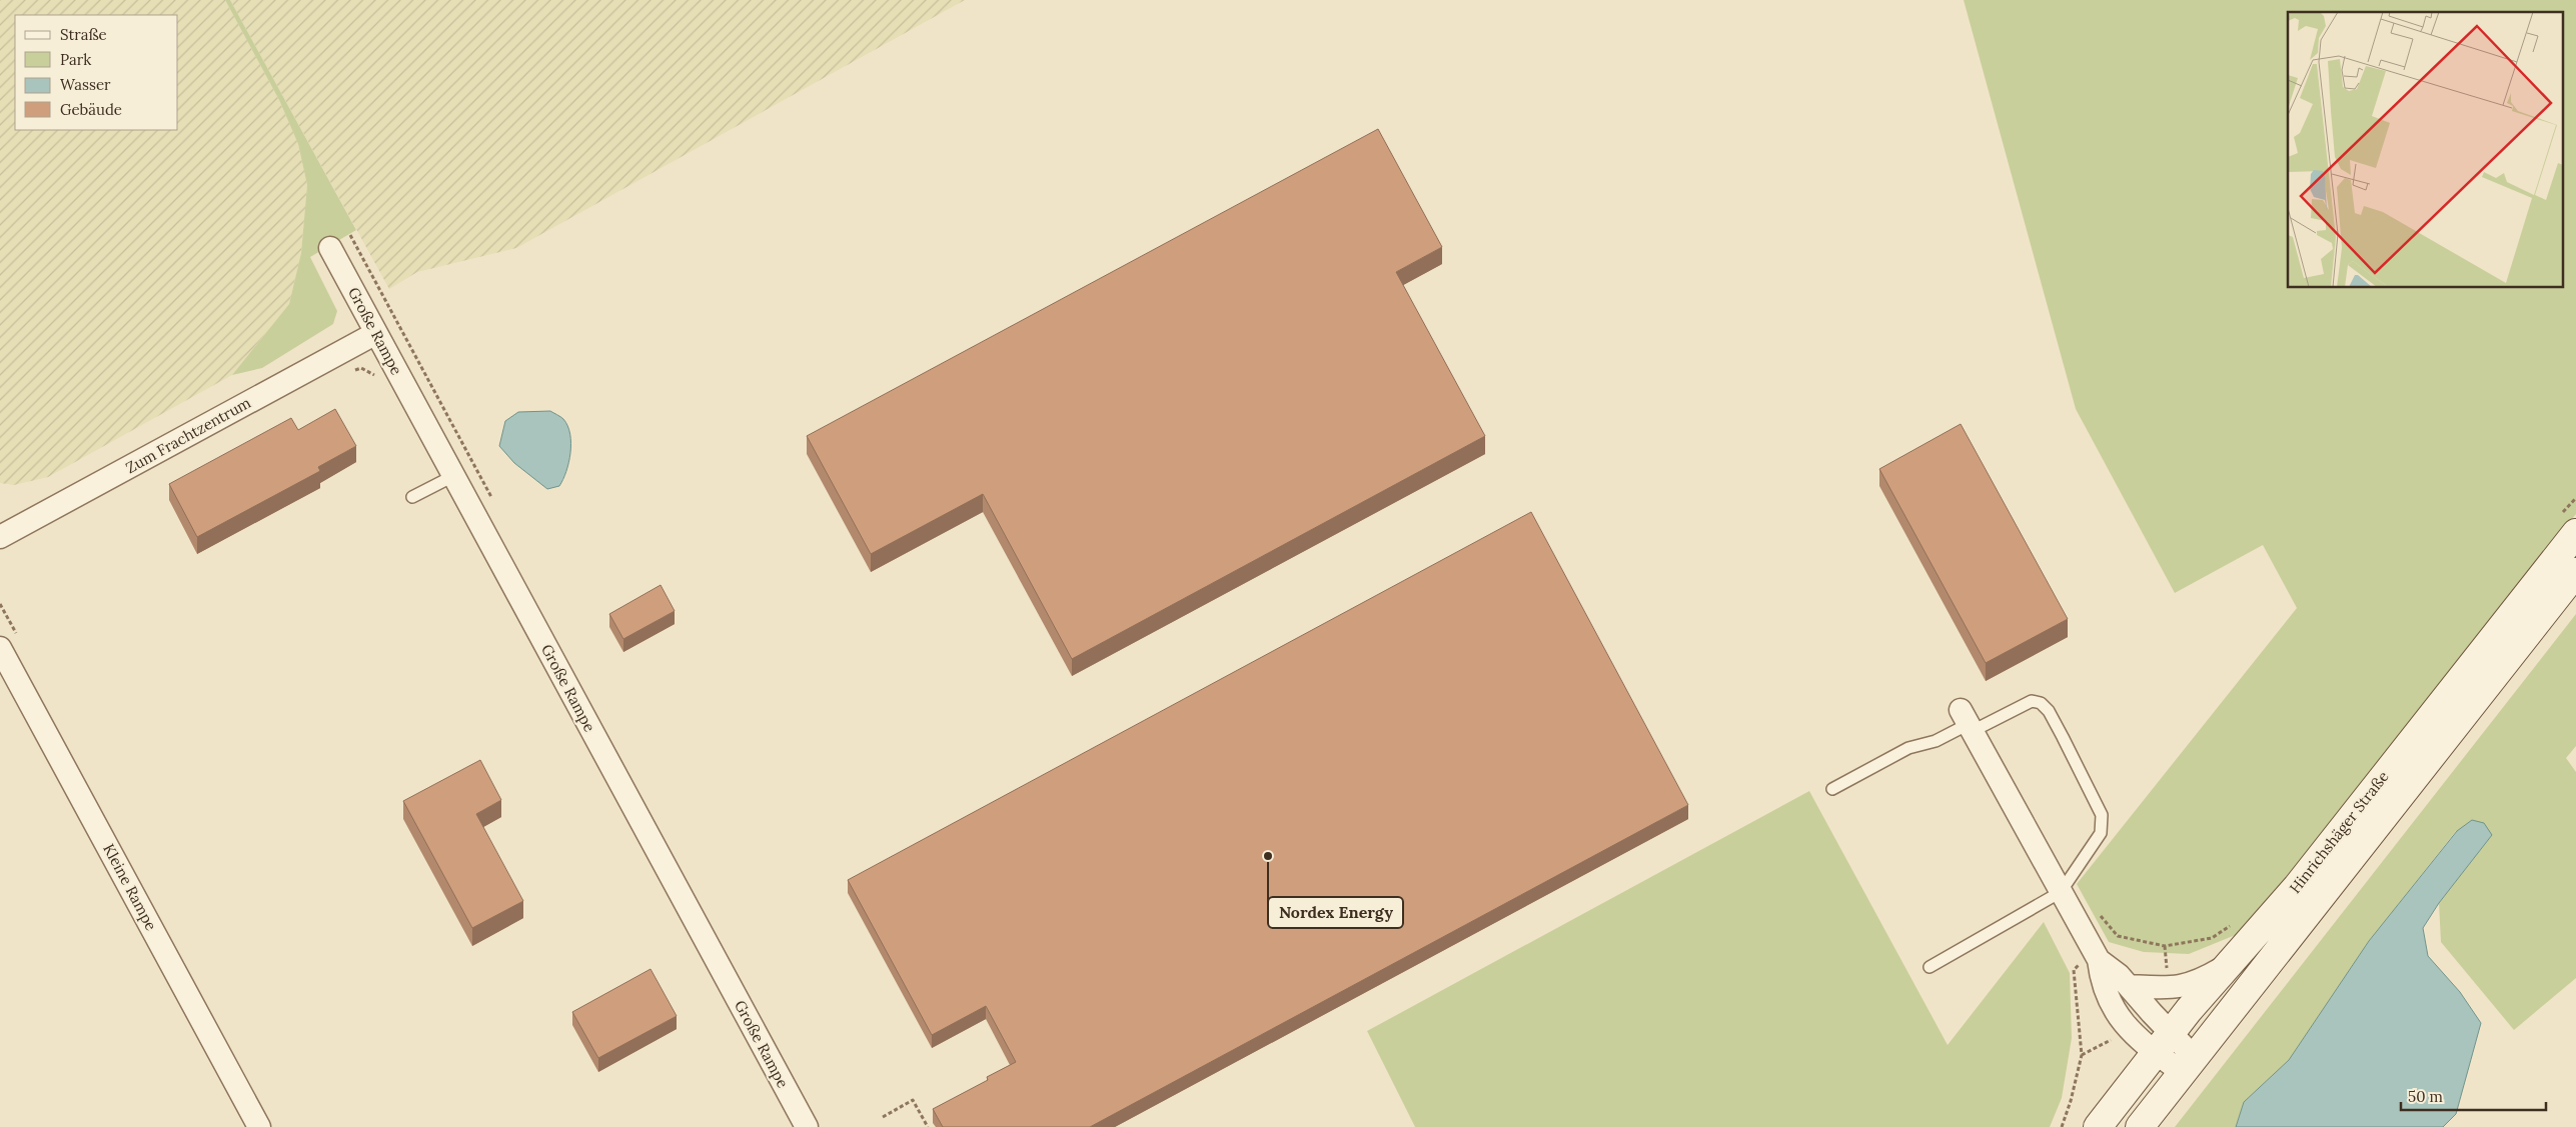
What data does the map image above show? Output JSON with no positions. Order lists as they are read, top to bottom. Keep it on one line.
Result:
{"streets":{"main road":["Hinrichshäger Straße"],"street":["Große Rampe","Zum Frachtzentrum","Kleine Rampe"]},"crossings":[["Große Rampe","Zum Frachtzentrum"]],"places":["Nordex Energy"],"legend":["Straße","Park","Wasser","Gebäude"],"scale_bar":"50 m"}
